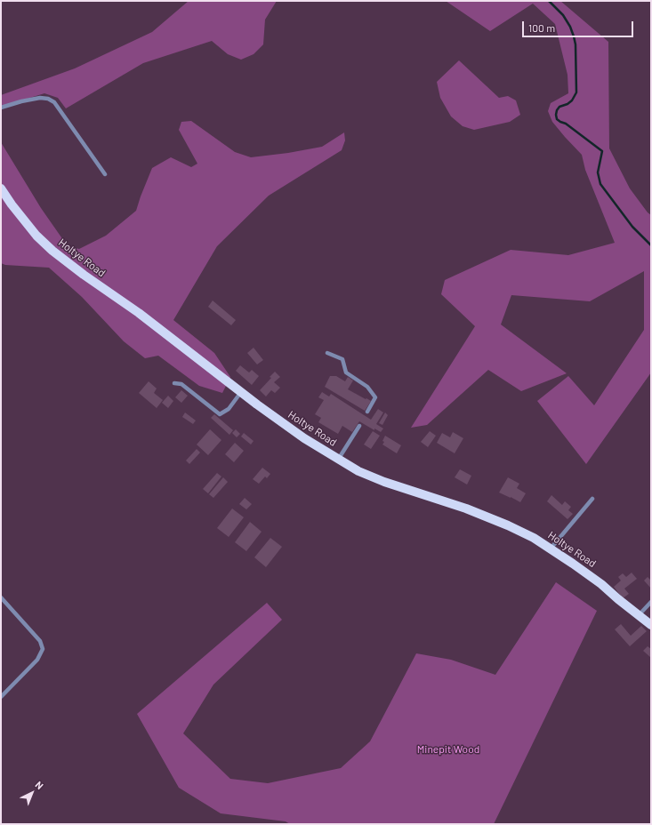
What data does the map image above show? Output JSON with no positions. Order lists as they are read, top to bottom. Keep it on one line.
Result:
{"streets":{"main road":["Holtye Road"]},"parks":["Minepit Wood"],"scale_bar":"100 m","north":"top right"}
